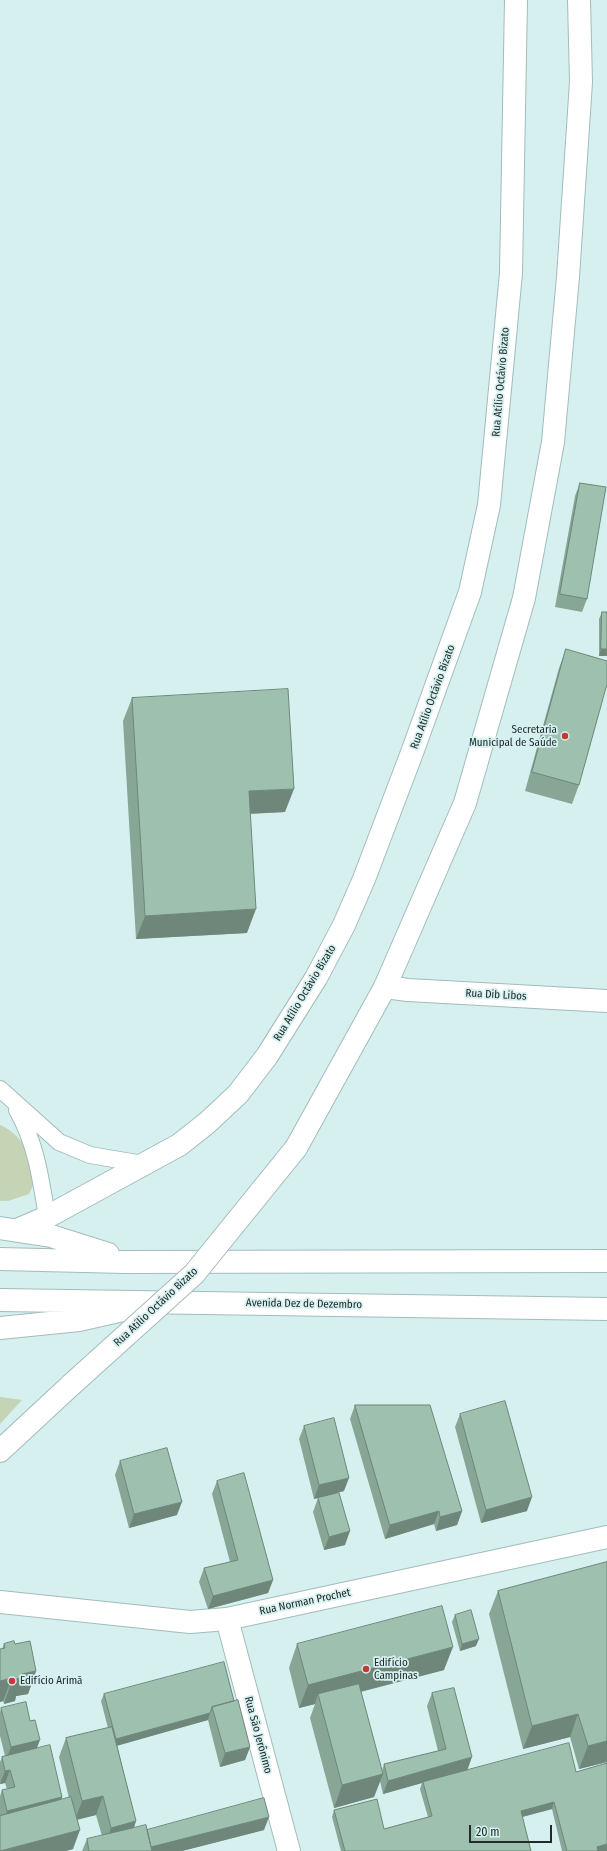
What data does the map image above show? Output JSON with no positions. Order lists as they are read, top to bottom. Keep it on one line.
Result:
{"streets":{"main road":["Rua Atílio Octávio Bizato","Rua Dib Libos","Avenida Dez de Dezembro","Rua Norman Prochet","Rua São Jerônimo"]},"crossings":[["Rua Atílio Octávio Bizato","Rua Dib Libos"],["Rua Norman Prochet","Rua São Jerônimo"]],"places":["Secretaria Municipal de Saúde","Edifício Campinas","Edifício Arimã"],"scale_bar":"20 m"}
